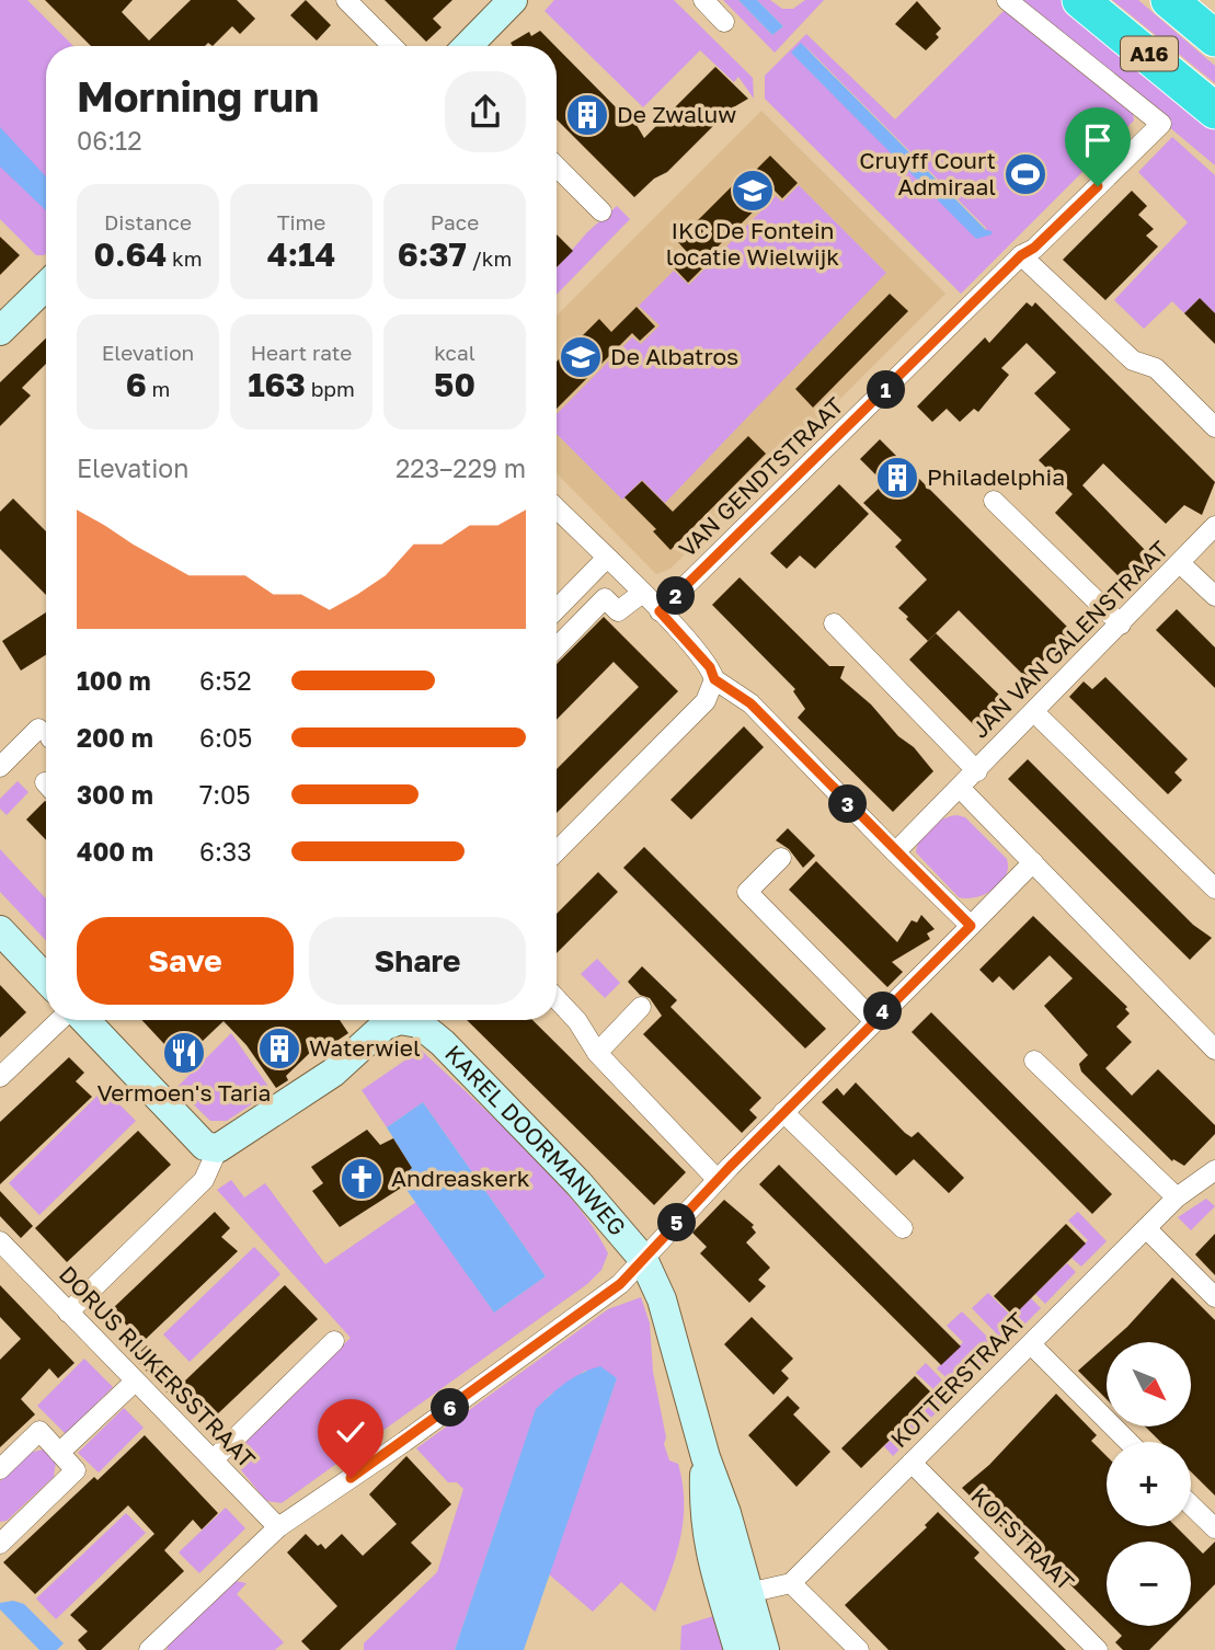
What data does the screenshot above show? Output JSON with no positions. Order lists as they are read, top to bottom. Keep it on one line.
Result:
{"streets":{"highway":["A16"],"street":["VAN GENDTSTRAAT","JAN VAN GALENSTRAAT","KAREL DOORMANWEG","DORUS RIJKERSSTRAAT","KOTTERSTRAAT","KOFSTRAAT"]},"crossings":[["KOTTERSTRAAT","KOFSTRAAT"]],"places":{"building":["De Zwaluw","Philadelphia","Waterwiel"],"sports":["Cruyff Court Admiraal"],"school or university":["IKC De Fontein locatie Wielwijk","De Albatros"],"restaurant":["Vermoen's Taria"],"church":["Andreaskerk"]},"north":"bottom right","page":{"heading":["Morning run","06:12"],"stats":[["Distance","0.64 km"],["Time","4:14"],["Pace","6:37 /km"],["Elevation","6 m"],["Heart rate","163 bpm"],["kcal","50"]],"pins":["1","2","3","4","5","6"],"chart":["Elevation","223–229 m"],"list":[{"name":"100 m","note":"6:52"},{"name":"200 m","note":"6:05"},{"name":"300 m","note":"7:05"},{"name":"400 m","note":"6:33"}],"buttons":["Save","Share"],"map_buttons":["+","−"]}}
